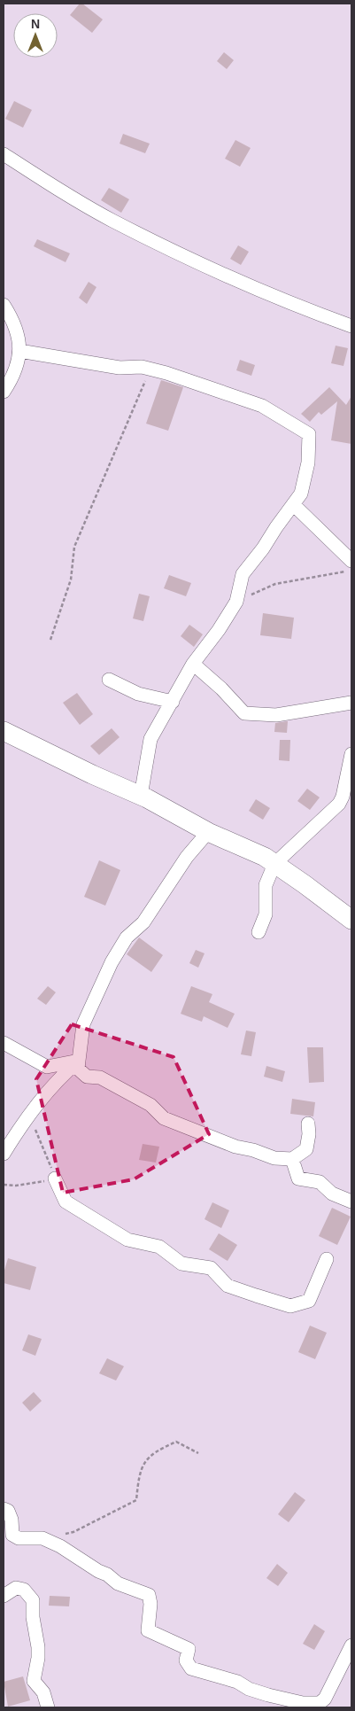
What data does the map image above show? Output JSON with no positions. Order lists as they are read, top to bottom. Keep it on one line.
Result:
{"north":"top"}
